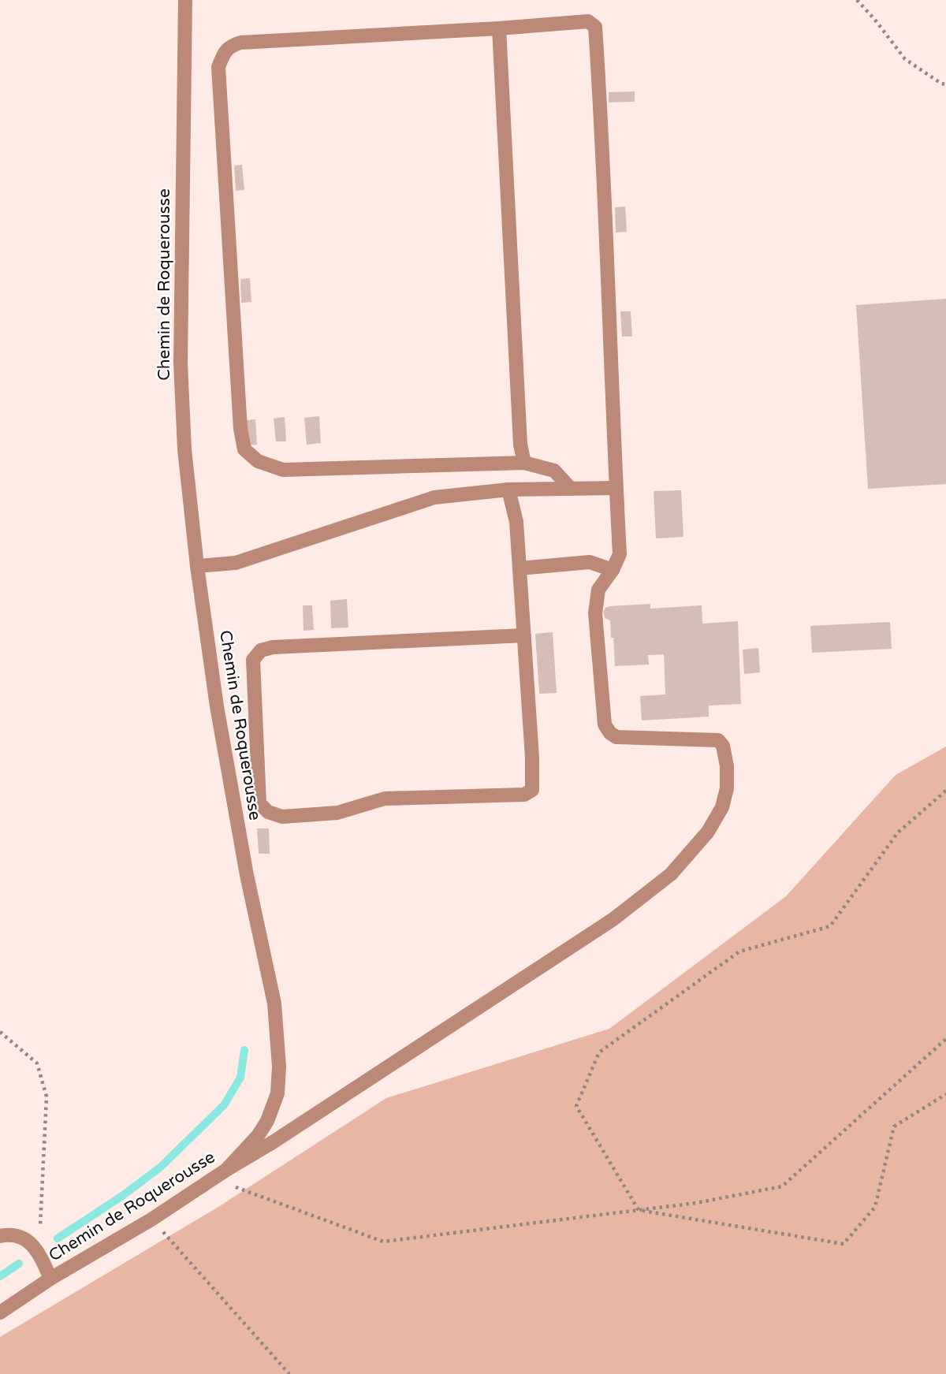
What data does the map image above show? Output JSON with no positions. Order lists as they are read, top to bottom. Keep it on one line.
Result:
{"streets":{"street":["Chemin de Roquerousse"]}}
